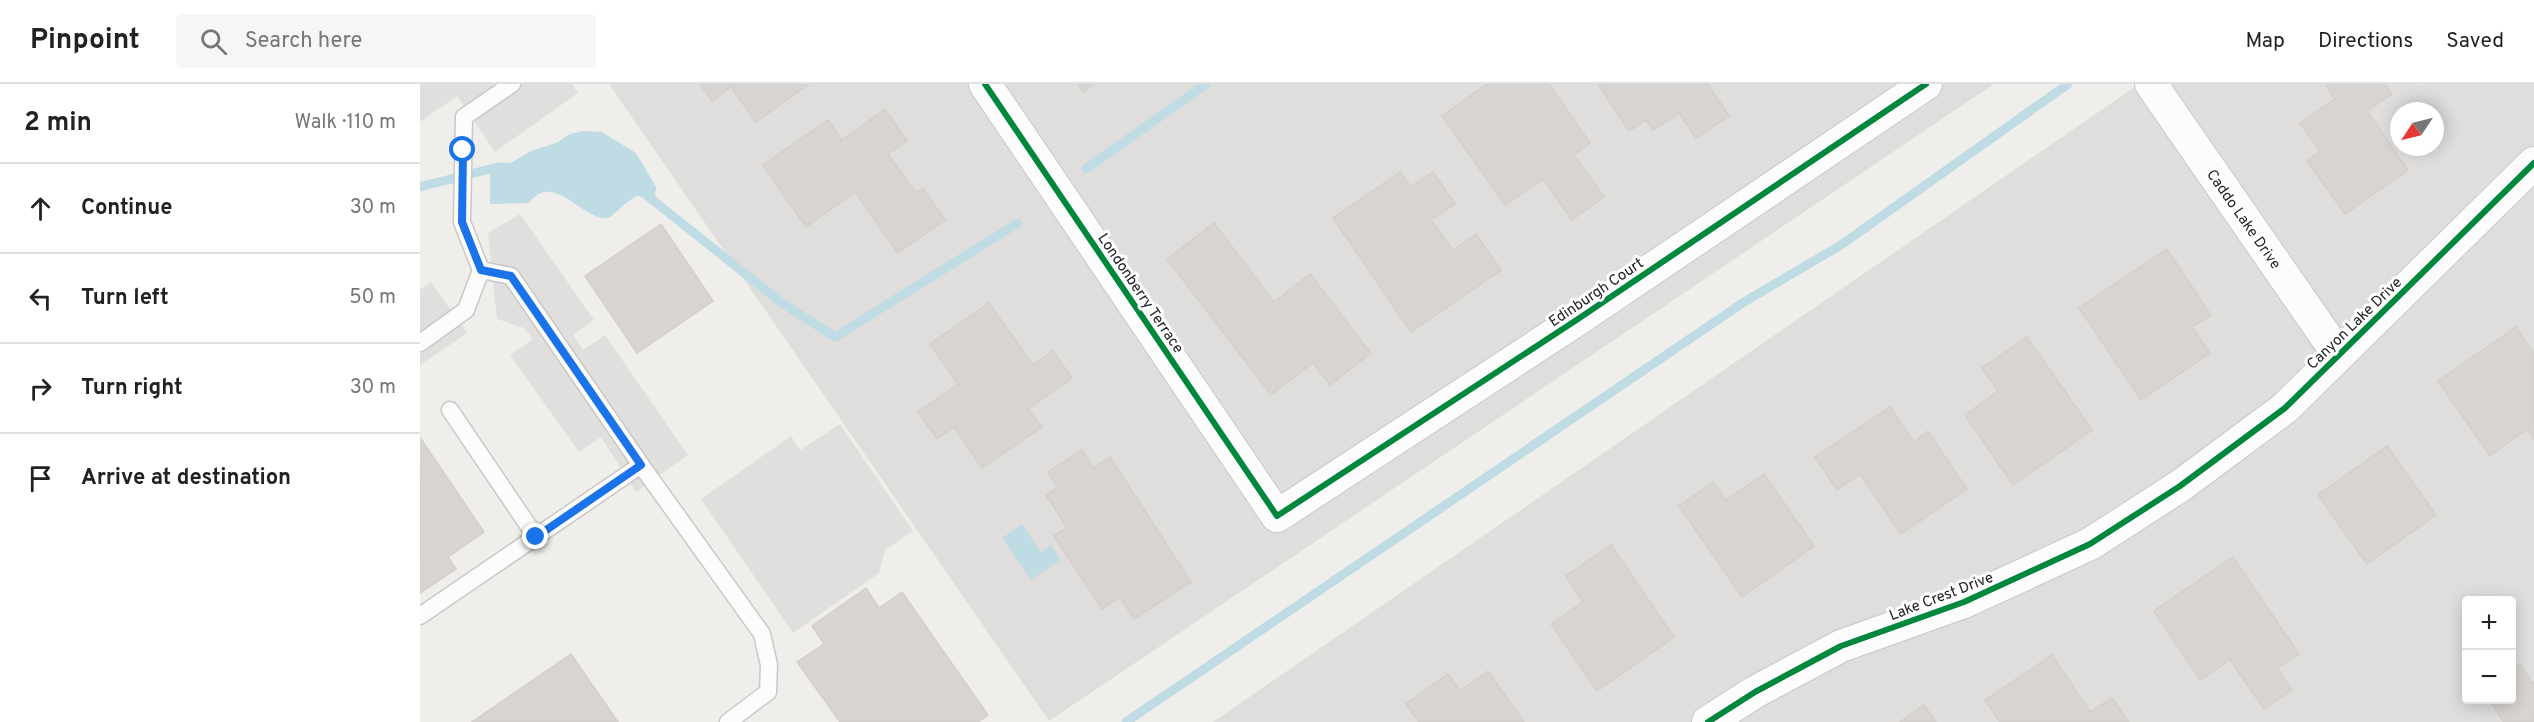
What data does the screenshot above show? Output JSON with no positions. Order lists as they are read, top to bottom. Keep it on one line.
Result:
{"streets":{"street":["Caddo Lake Drive","Edinburgh Court","Londonberry Terrace","Canyon Lake Drive","Lake Crest Drive"]},"crossings":[["Caddo Lake Drive","Canyon Lake Drive"],["Edinburgh Court","Londonberry Terrace"],["Canyon Lake Drive","Lake Crest Drive"]],"north":"bottom left","page":{"header":"Pinpoint","search":"Search here","nav":["Map","Directions","Saved"],"heading":["2 min","Walk · 110 m"],"list":[["Continue","30 m"],["Turn left","50 m"],["Turn right","30 m"],"Arrive at destination"],"map_buttons":["+","−"]}}
